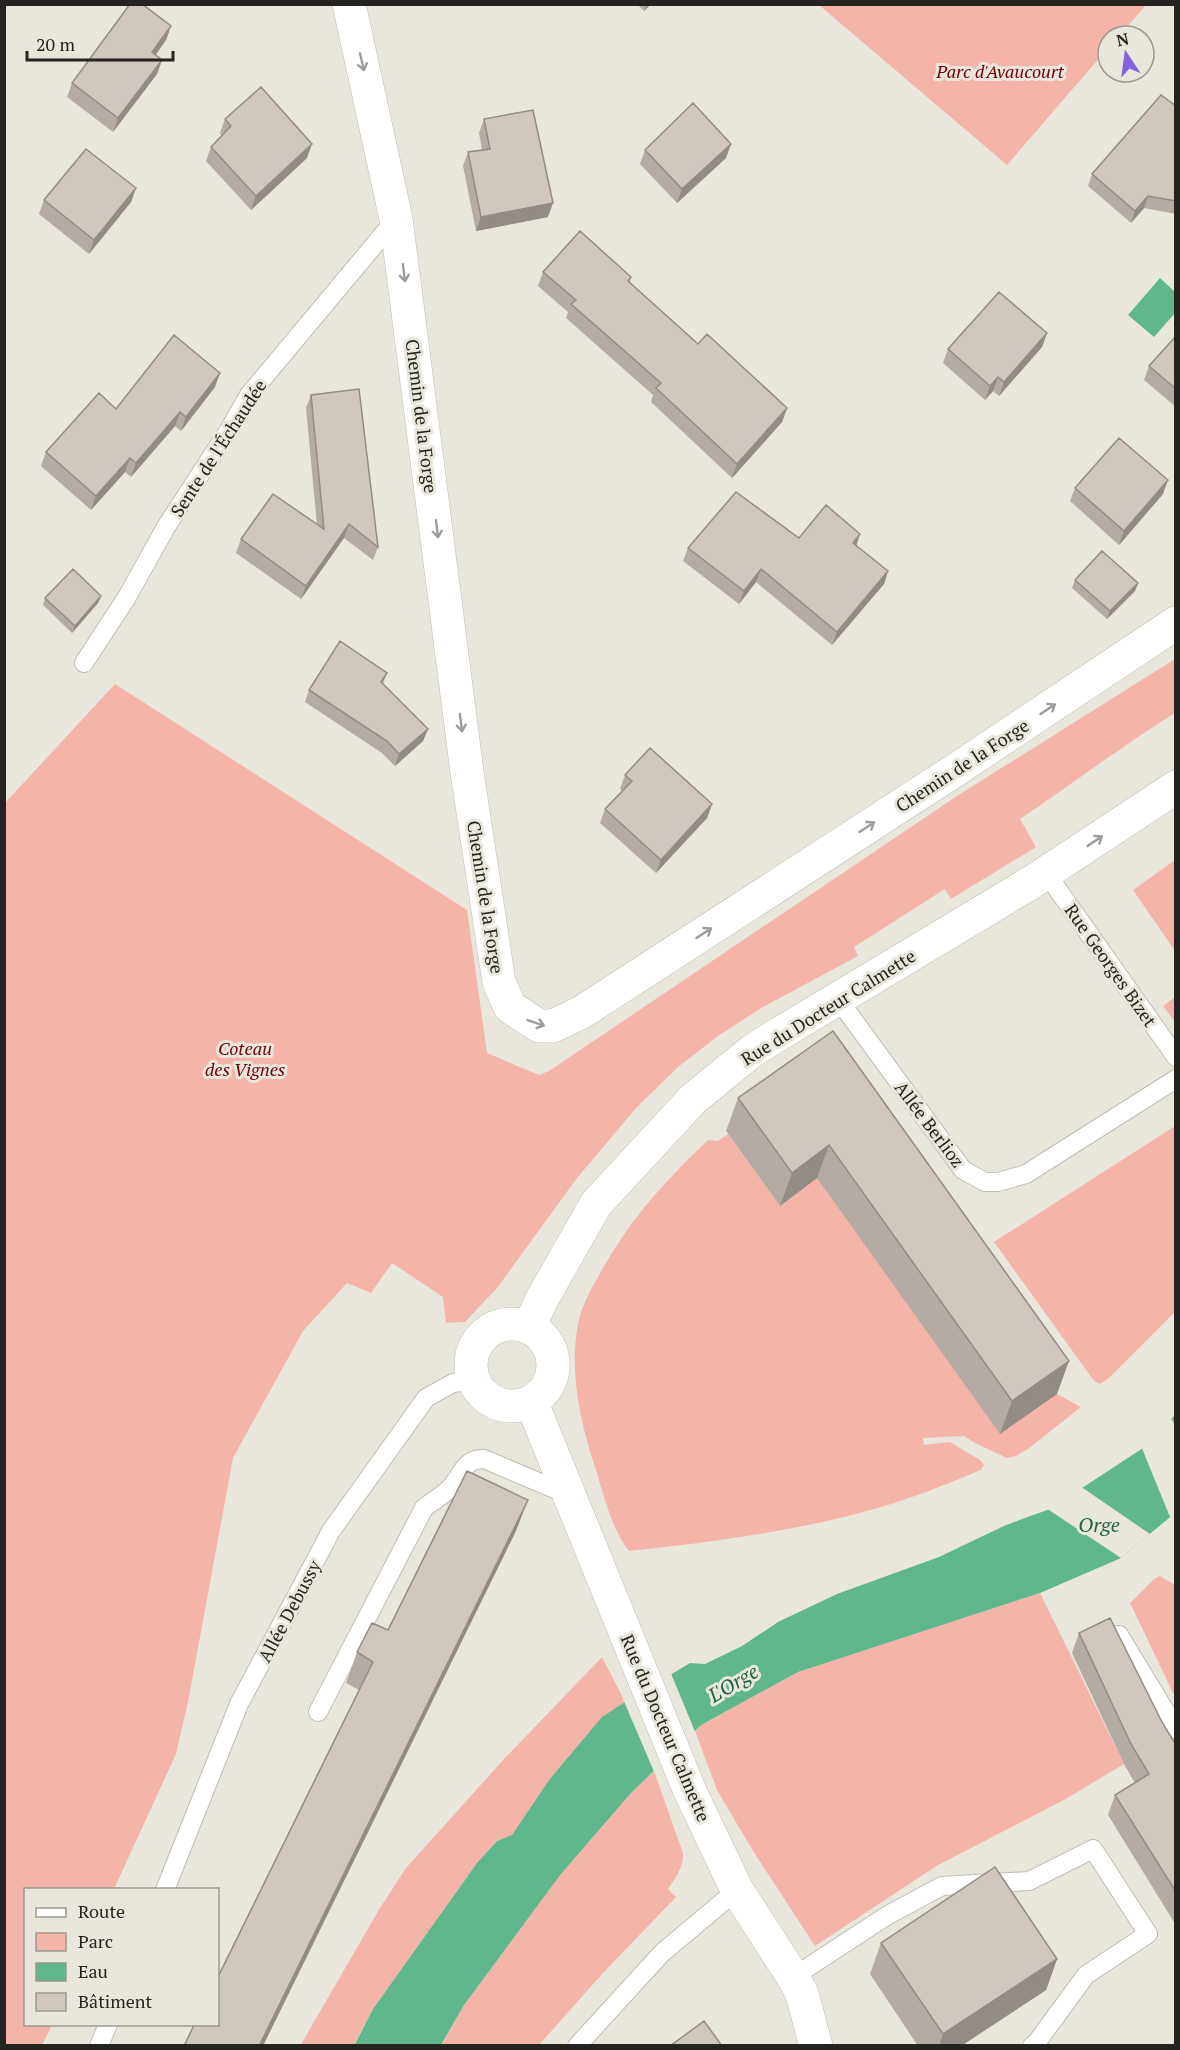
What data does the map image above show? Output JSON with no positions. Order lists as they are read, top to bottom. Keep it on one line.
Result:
{"streets":{"street":["Chemin de la Forge","Rue du Docteur Calmette"],"lane":["Sente de l'Échaudée","Rue Georges Bizet","Allée Berlioz","Allée Debussy"]},"crossings":[["Chemin de la Forge","Sente de l'Échaudée"],["Rue Georges Bizet","Rue du Docteur Calmette"],["Rue du Docteur Calmette","Allée Berlioz"],["Rue du Docteur Calmette","Allée Debussy"]],"water":["Orge","L'Orge"],"parks":["Parc d'Avaucourt","Coteau des Vignes"],"legend":["Route","Parc","Eau","Bâtiment"],"scale_bar":"20 m","north":"top"}
